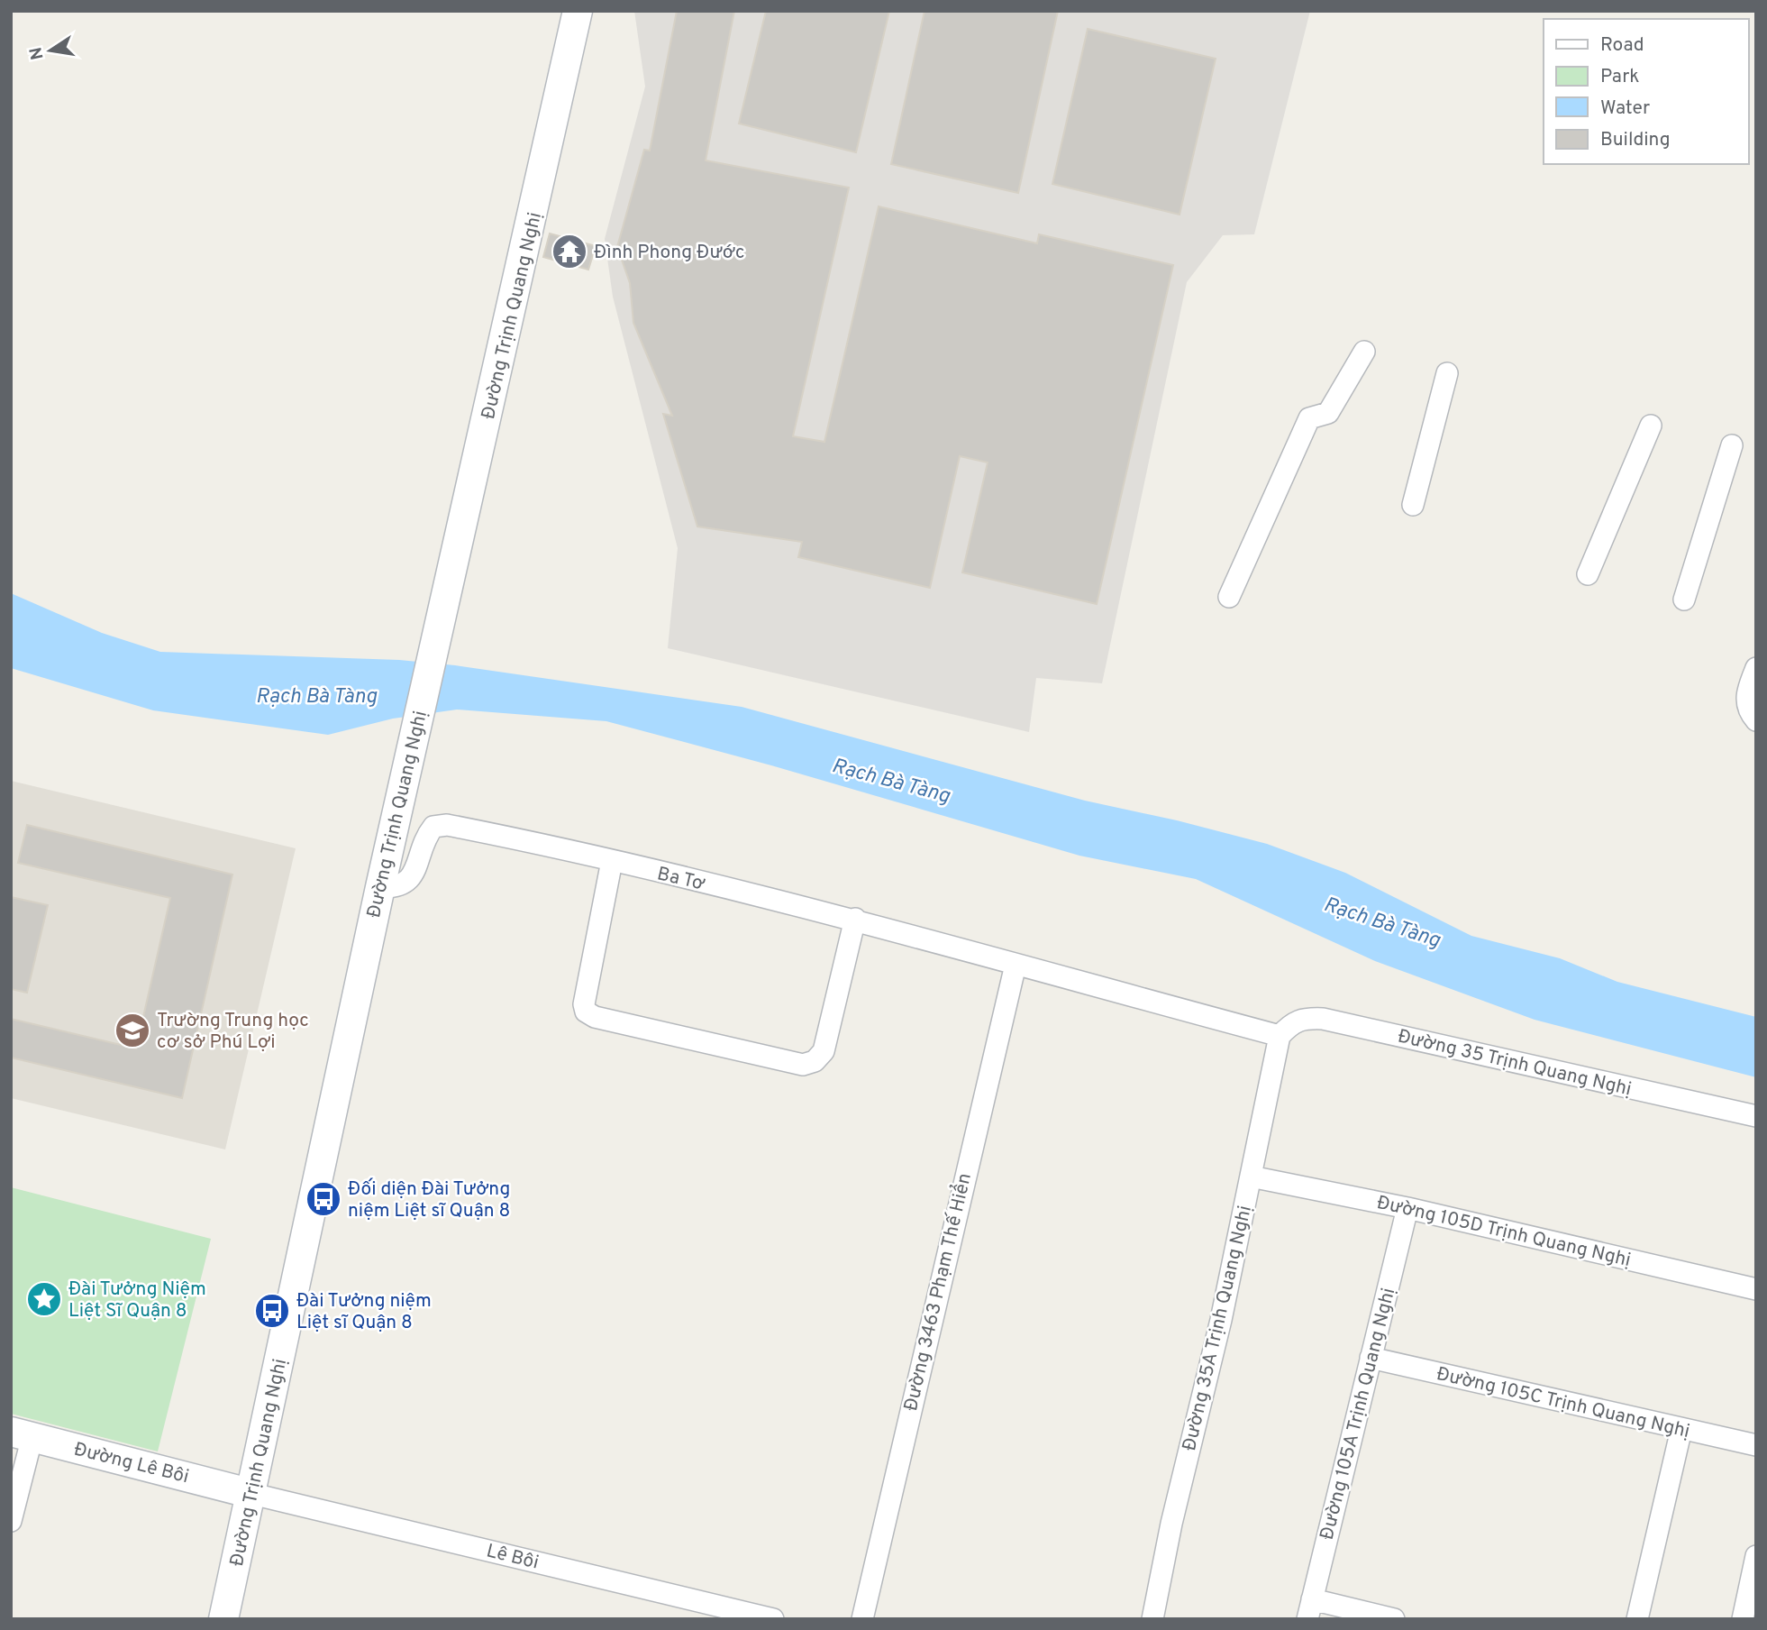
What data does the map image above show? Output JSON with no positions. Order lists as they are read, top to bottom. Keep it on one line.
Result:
{"streets":{"main road":["Đường Trịnh Quang Nghị","Đường Lê Bôi"],"street":["Ba Tơ","Đường 35 Trịnh Quang Nghị","Đường 105D Trịnh Quang Nghị","Đường 3463 Phạm Thế Hiển","Đường 35A Trịnh Quang Nghị","Đường 105C Trịnh Quang Nghị","Đường 105A Trịnh Quang Nghị","Lê Bôi"]},"crossings":[["Đường Trịnh Quang Nghị","Ba Tơ"],["Đường Trịnh Quang Nghị","Đường Lê Bôi"],["Đường Trịnh Quang Nghị","Lê Bôi"],["Ba Tơ","Đường 35 Trịnh Quang Nghị"],["Ba Tơ","Đường 3463 Phạm Thế Hiển"],["Ba Tơ","Đường 35A Trịnh Quang Nghị"],["Đường 35 Trịnh Quang Nghị","Đường 35A Trịnh Quang Nghị"],["Đường 105D Trịnh Quang Nghị","Đường 35A Trịnh Quang Nghị"],["Đường 105D Trịnh Quang Nghị","Đường 105A Trịnh Quang Nghị"],["Đường 105C Trịnh Quang Nghị","Đường 105A Trịnh Quang Nghị"],["Đường Lê Bôi","Lê Bôi"]],"water":["Rạch Bà Tàng"],"places":{"temple":["Đình Phong Đước"],"school or university":["Trường Trung học cơ sở Phú Lợi"],"bus stop":["Đối diện Đài Tưởng niệm Liệt sĩ Quận 8","Đài Tưởng niệm Liệt sĩ Quận 8"],"place":["Đài Tưởng Niệm Liệt Sĩ Quận 8"]},"legend":["Road","Park","Water","Building"],"north":"left"}
